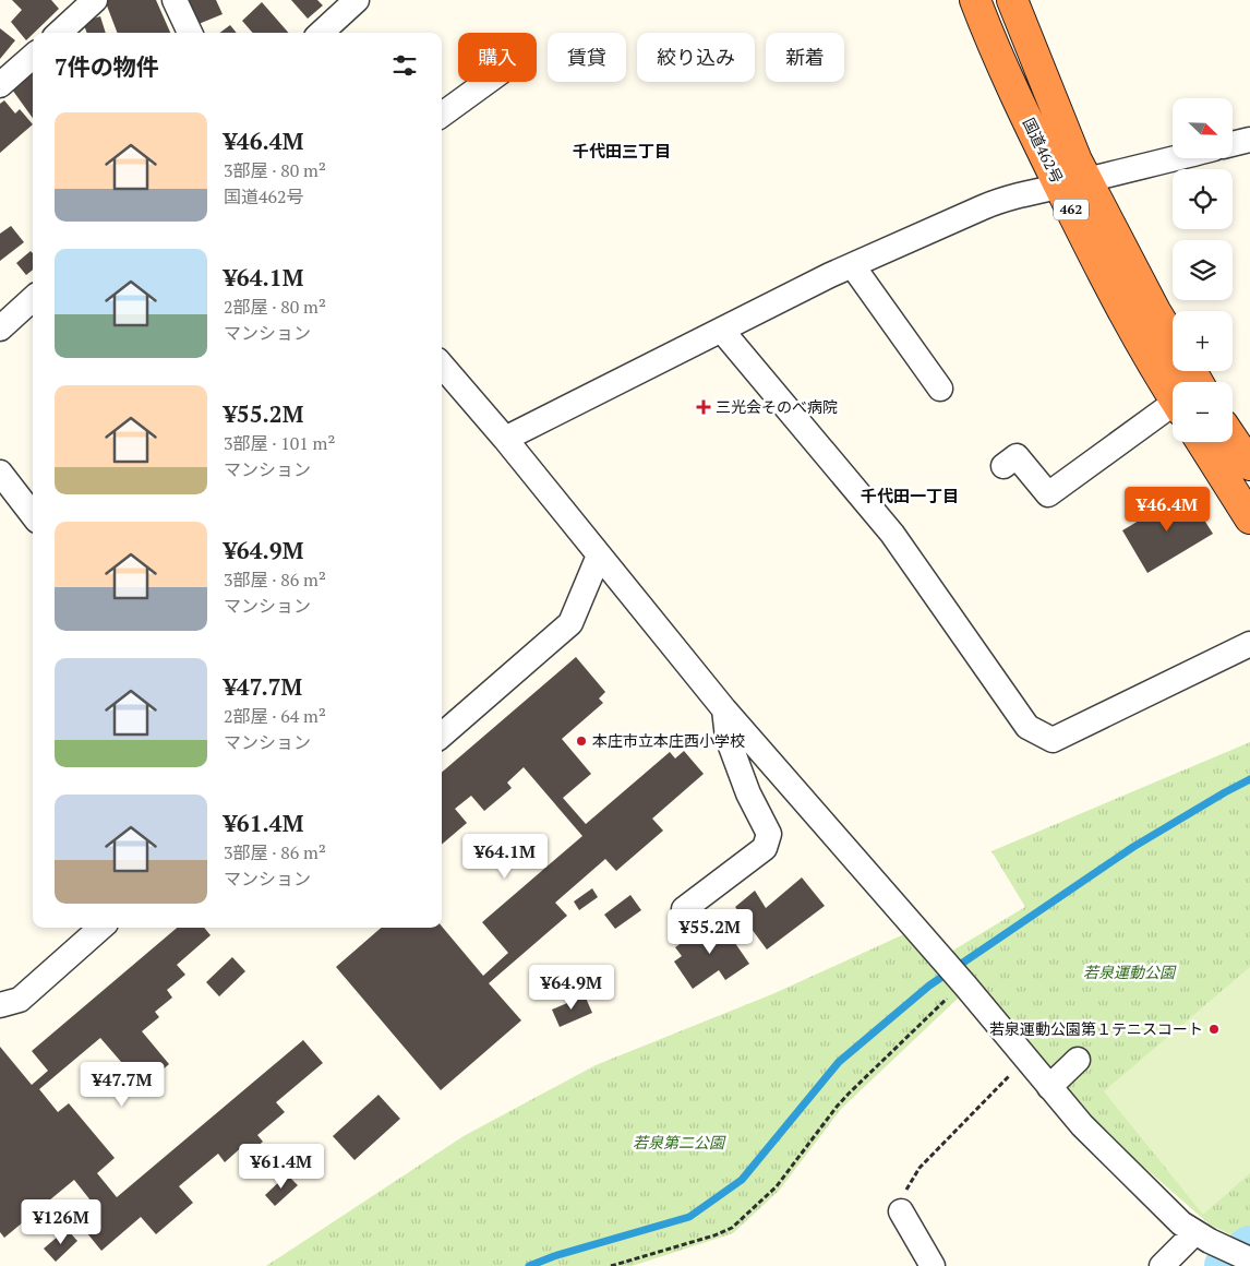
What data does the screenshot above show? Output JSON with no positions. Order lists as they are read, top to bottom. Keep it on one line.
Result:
{"streets":{"highway":["国道462号","462"]},"districts":["千代田三丁目","千代田一丁目"],"parks":["若泉運動公園","若泉第二公園"],"places":{"health":["三光会そのべ病院"],"other":["本庄市立本庄西小学校","若泉運動公園第１テニスコート"]},"north":"bottom right","page":{"chip":["購入","賃貸","絞り込み","新着"],"heading":"7件の物件","map_buttons":["+","−"],"list":[{"name":"¥46.4M","note":"3部屋 · 80 m² · 国道462号"},{"name":"¥64.1M","note":"2部屋 · 80 m² · マンション"},{"name":"¥55.2M","note":"3部屋 · 101 m² · マンション"},{"name":"¥64.9M","note":"3部屋 · 86 m² · マンション"},{"name":"¥47.7M","note":"2部屋 · 64 m² · マンション"},{"name":"¥61.4M","note":"3部屋 · 86 m² · マンション"}],"price":["¥46.4M","¥64.1M","¥55.2M","¥64.9M","¥47.7M","¥61.4M","¥126M"]}}
